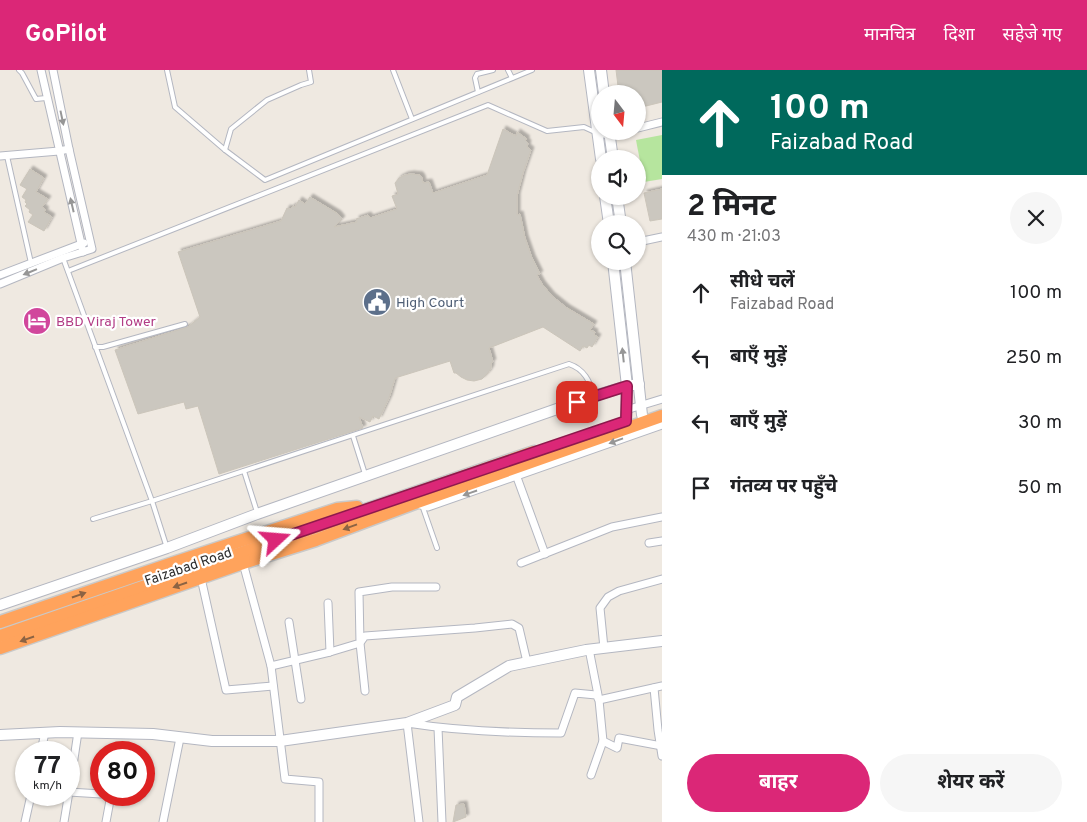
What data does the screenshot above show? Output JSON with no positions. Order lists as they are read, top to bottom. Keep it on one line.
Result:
{"streets":{"highway":["Faizabad Road"]},"places":{"public building":["High Court"],"hotel":["BBD Viraj Tower"]},"north":"bottom","page":{"header":"GoPilot","nav":["मानचित्र","दिशा","सहेजे गए"],"turn":["100 m","Faizabad Road"],"heading":["2 मिनट","430 m · 21:03"],"list":[{"name":"सीधे चलें","note":"Faizabad Road","value":"100 m"},{"name":"बाएँ मुड़ें","value":"250 m"},{"name":"बाएँ मुड़ें","value":"30 m"},{"name":"गंतव्य पर पहुँचे","value":"50 m"}],"speed":"77 km/h","limit":"80","buttons":["बाहर","शेयर करें"]}}
